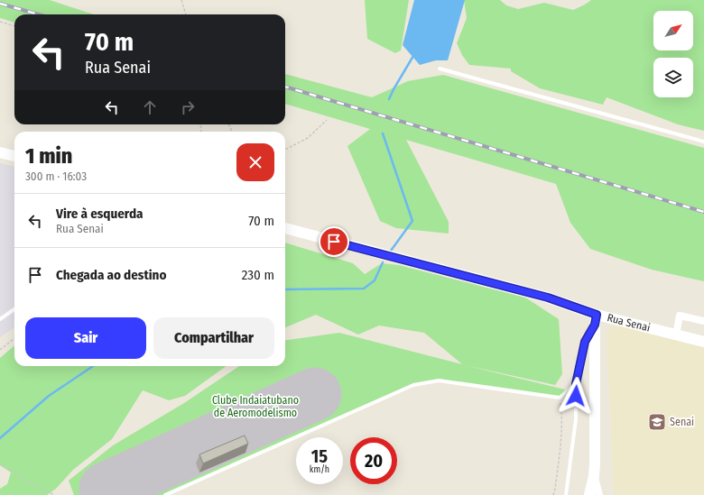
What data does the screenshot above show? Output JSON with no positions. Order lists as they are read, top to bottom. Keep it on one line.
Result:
{"streets":{"street":["Rua Senai"]},"parks":["Clube Indaiatubano de Aeromodelismo"],"places":{"school or university":["Senai"]},"north":"top right","page":{"turn":["70 m","Rua Senai"],"heading":["1 min","300 m · 16:03"],"list":[{"name":"Vire à esquerda","note":"Rua Senai","value":"70 m"},{"name":"Chegada ao destino","value":"230 m"}],"buttons":["Sair","Compartilhar"],"speed":"15 km/h","limit":"20"}}
